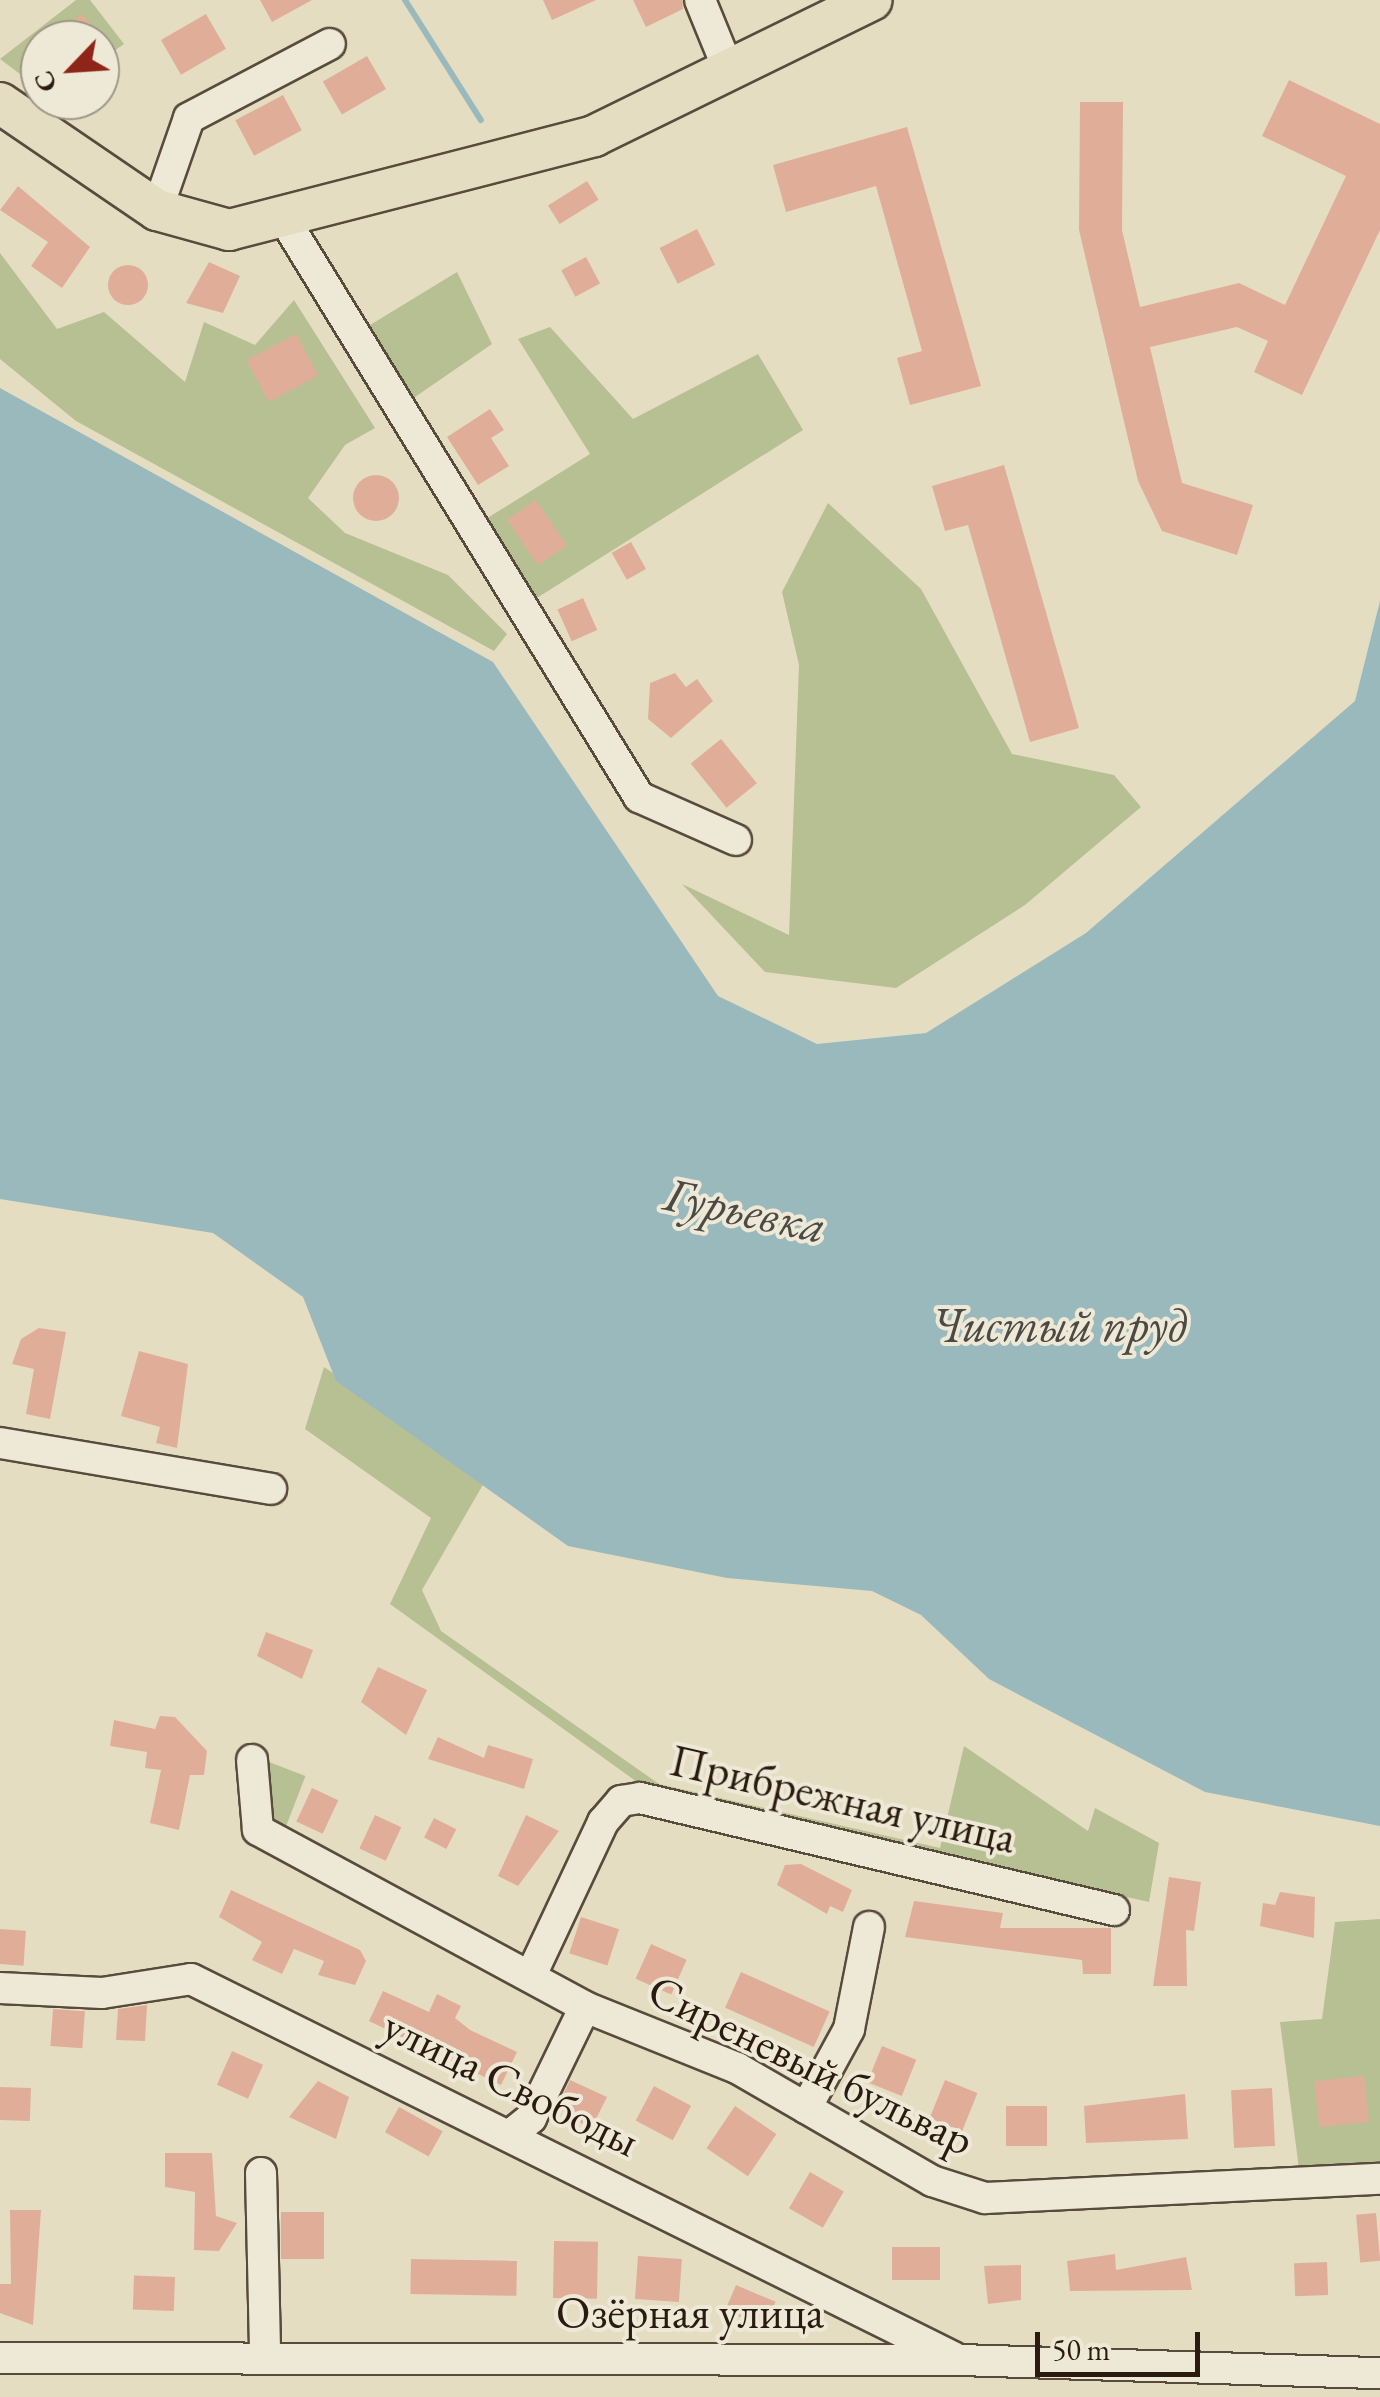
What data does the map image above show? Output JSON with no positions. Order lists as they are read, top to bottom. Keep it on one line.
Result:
{"streets":{"street":["Прибрежная улица","Сиреневый бульвар","улица Свободы","Озёрная улица"]},"crossings":[["Прибрежная улица","Сиреневый бульвар"],["улица Свободы","Озёрная улица"]],"water":["Гурьевка","Чистый пруд"],"scale_bar":"50 m","north":"bottom left"}
